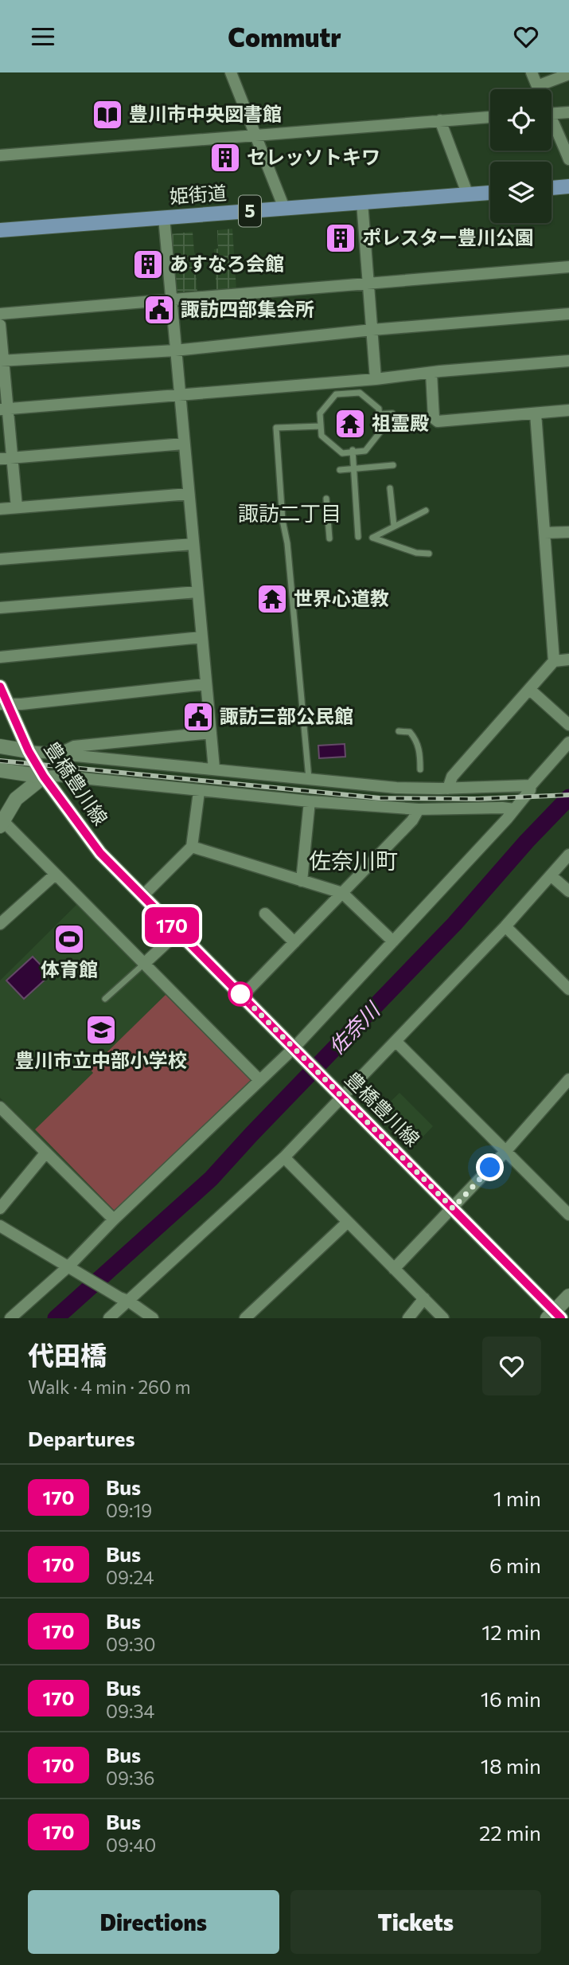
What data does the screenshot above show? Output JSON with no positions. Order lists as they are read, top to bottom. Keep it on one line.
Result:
{"streets":{"main road":["姫街道","5","豊橋豊川線"]},"districts":["諏訪二丁目","佐奈川町"],"water":["佐奈川"],"places":{"library":["豊川市中央図書館"],"building":["セレッソトキワ","ポレスター豊川公園","あすなろ会館"],"public building":["諏訪四部集会所","諏訪三部公民館"],"temple":["祖霊殿","世界心道教"],"sports":["体育館"],"school or university":["豊川市立中部小学校"]},"lines":["bus line 170"],"page":{"header":"Commutr","on_map":"170","heading":[["代田橋","Walk · 4 min · 260 m"],"Departures"],"list":[{"mark":"170","name":"Bus","note":"09:19","value":"1 min"},{"mark":"170","name":"Bus","note":"09:24","value":"6 min"},{"mark":"170","name":"Bus","note":"09:30","value":"12 min"},{"mark":"170","name":"Bus","note":"09:34","value":"16 min"},{"mark":"170","name":"Bus","note":"09:36","value":"18 min"},{"mark":"170","name":"Bus","note":"09:40","value":"22 min"}],"buttons":["Directions","Tickets"]}}
